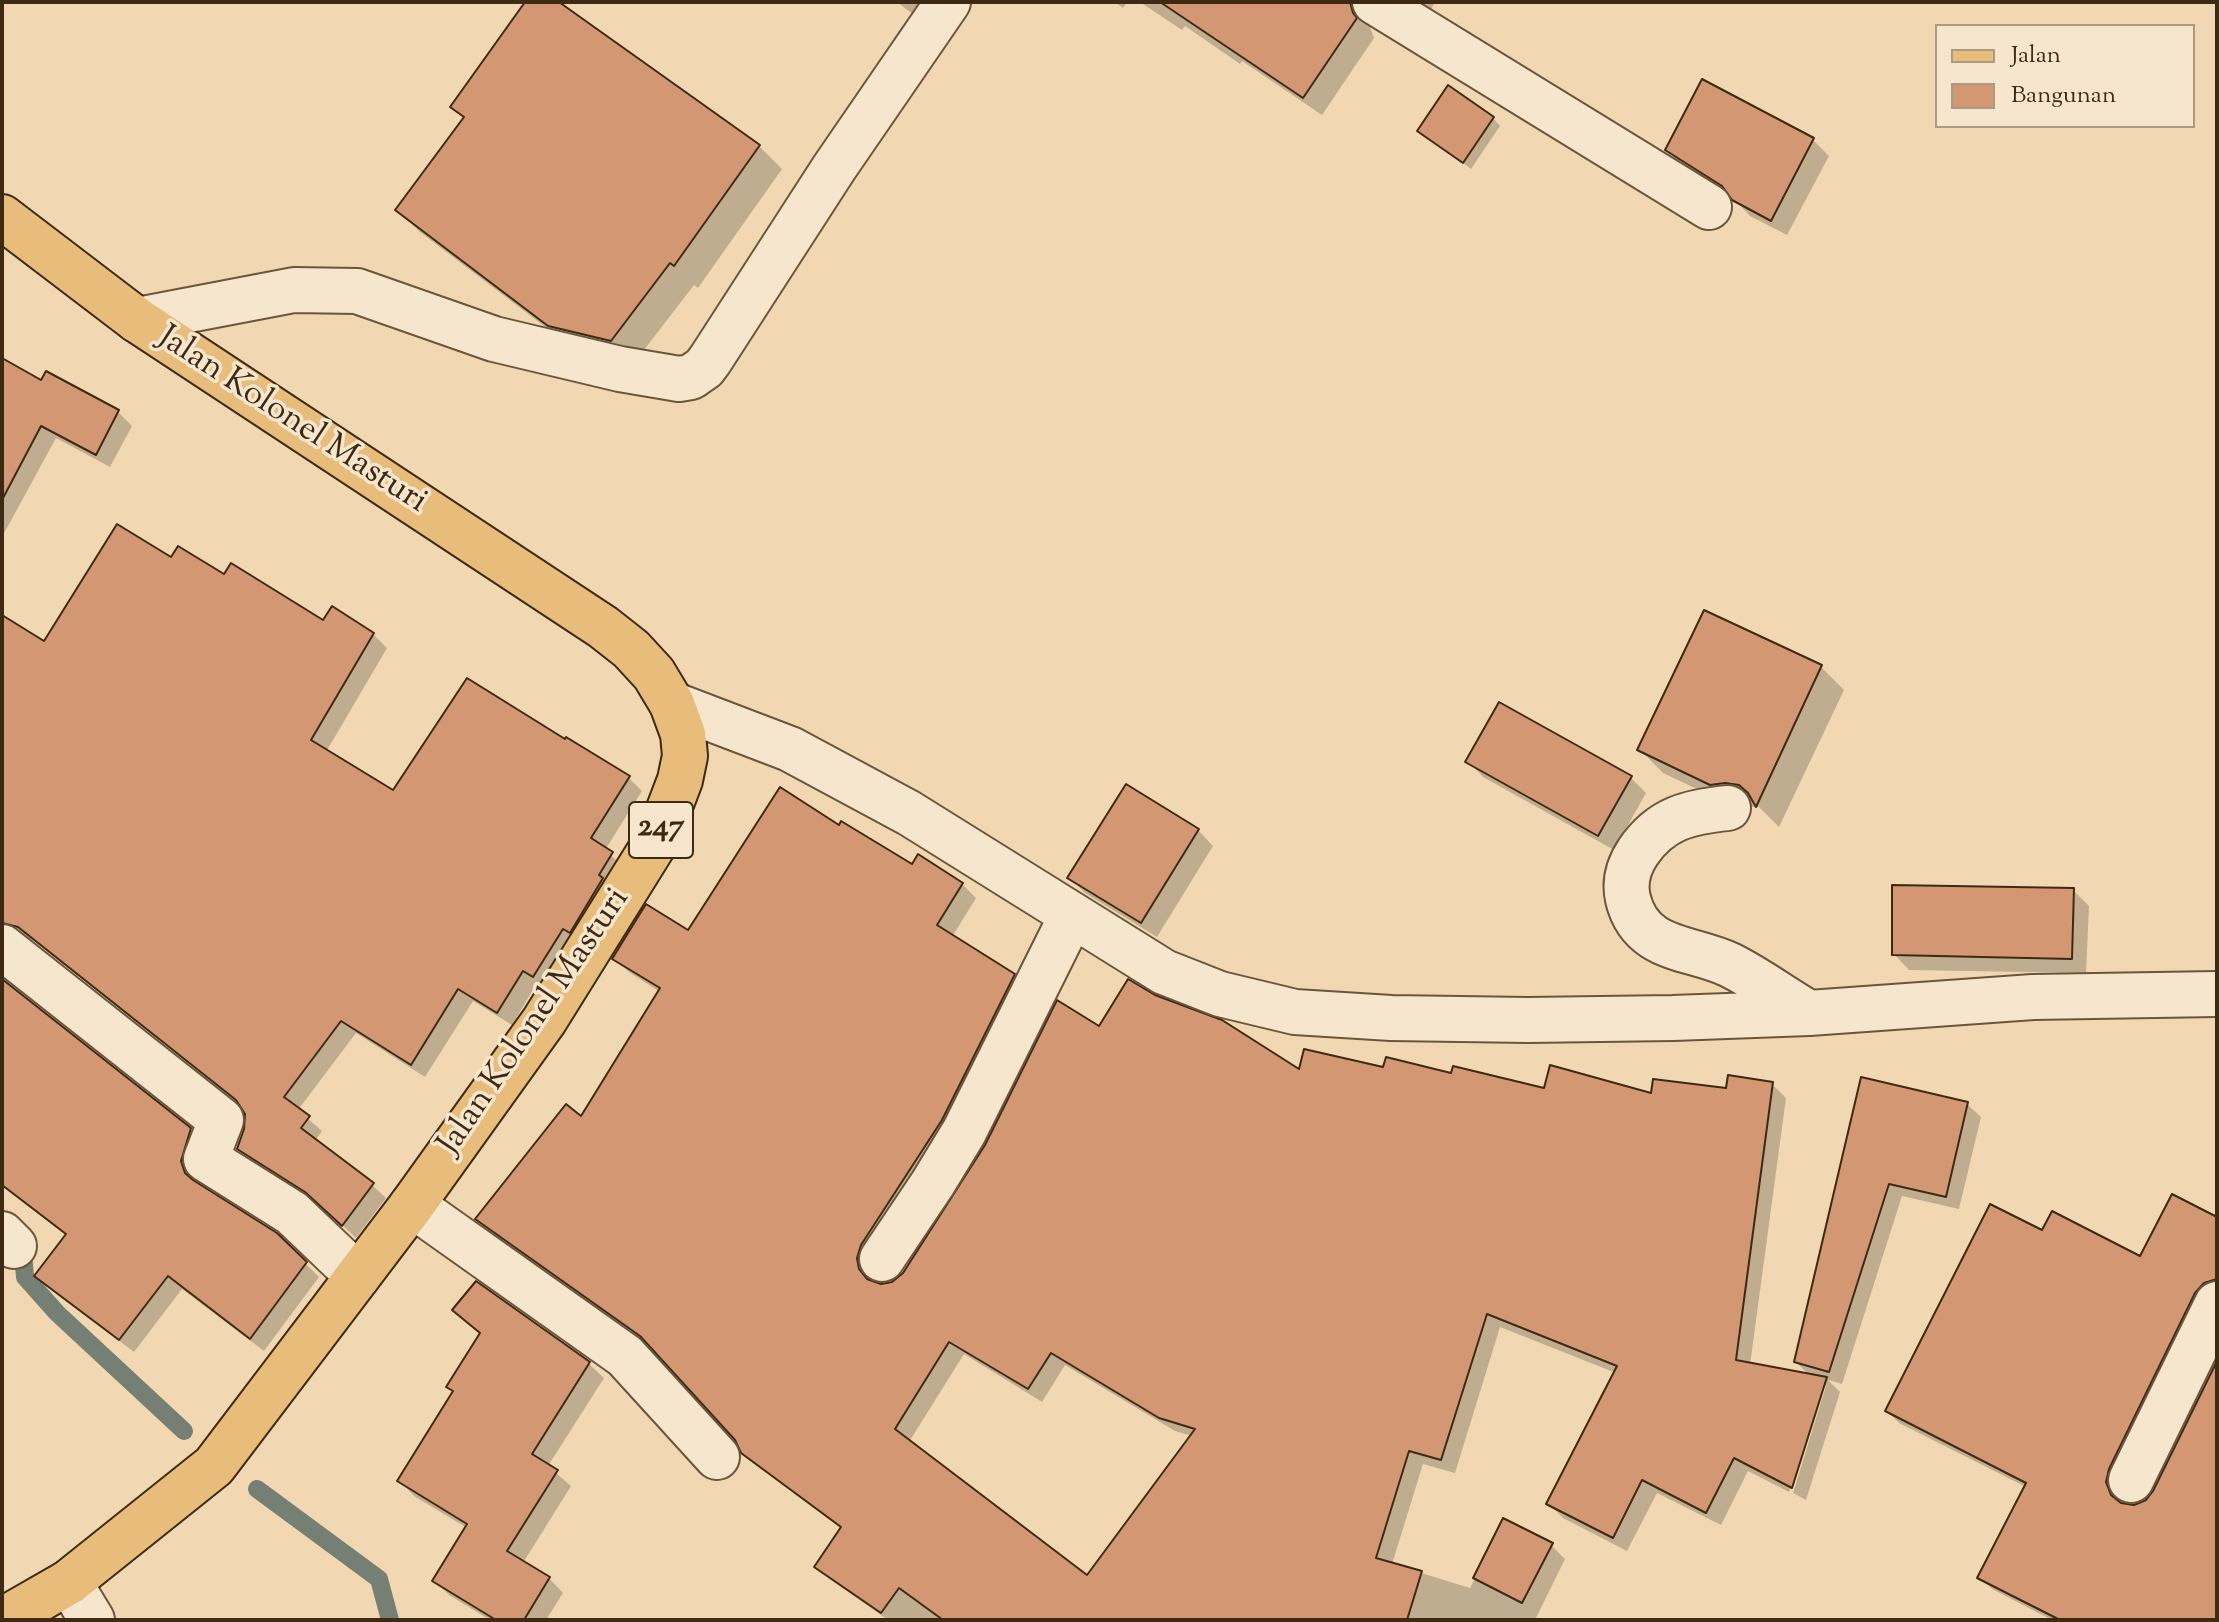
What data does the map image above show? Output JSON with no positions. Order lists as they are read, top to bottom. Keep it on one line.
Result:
{"streets":{"main road":["Jalan Kolonel Masturi","247"]},"legend":["Jalan","Bangunan"]}
